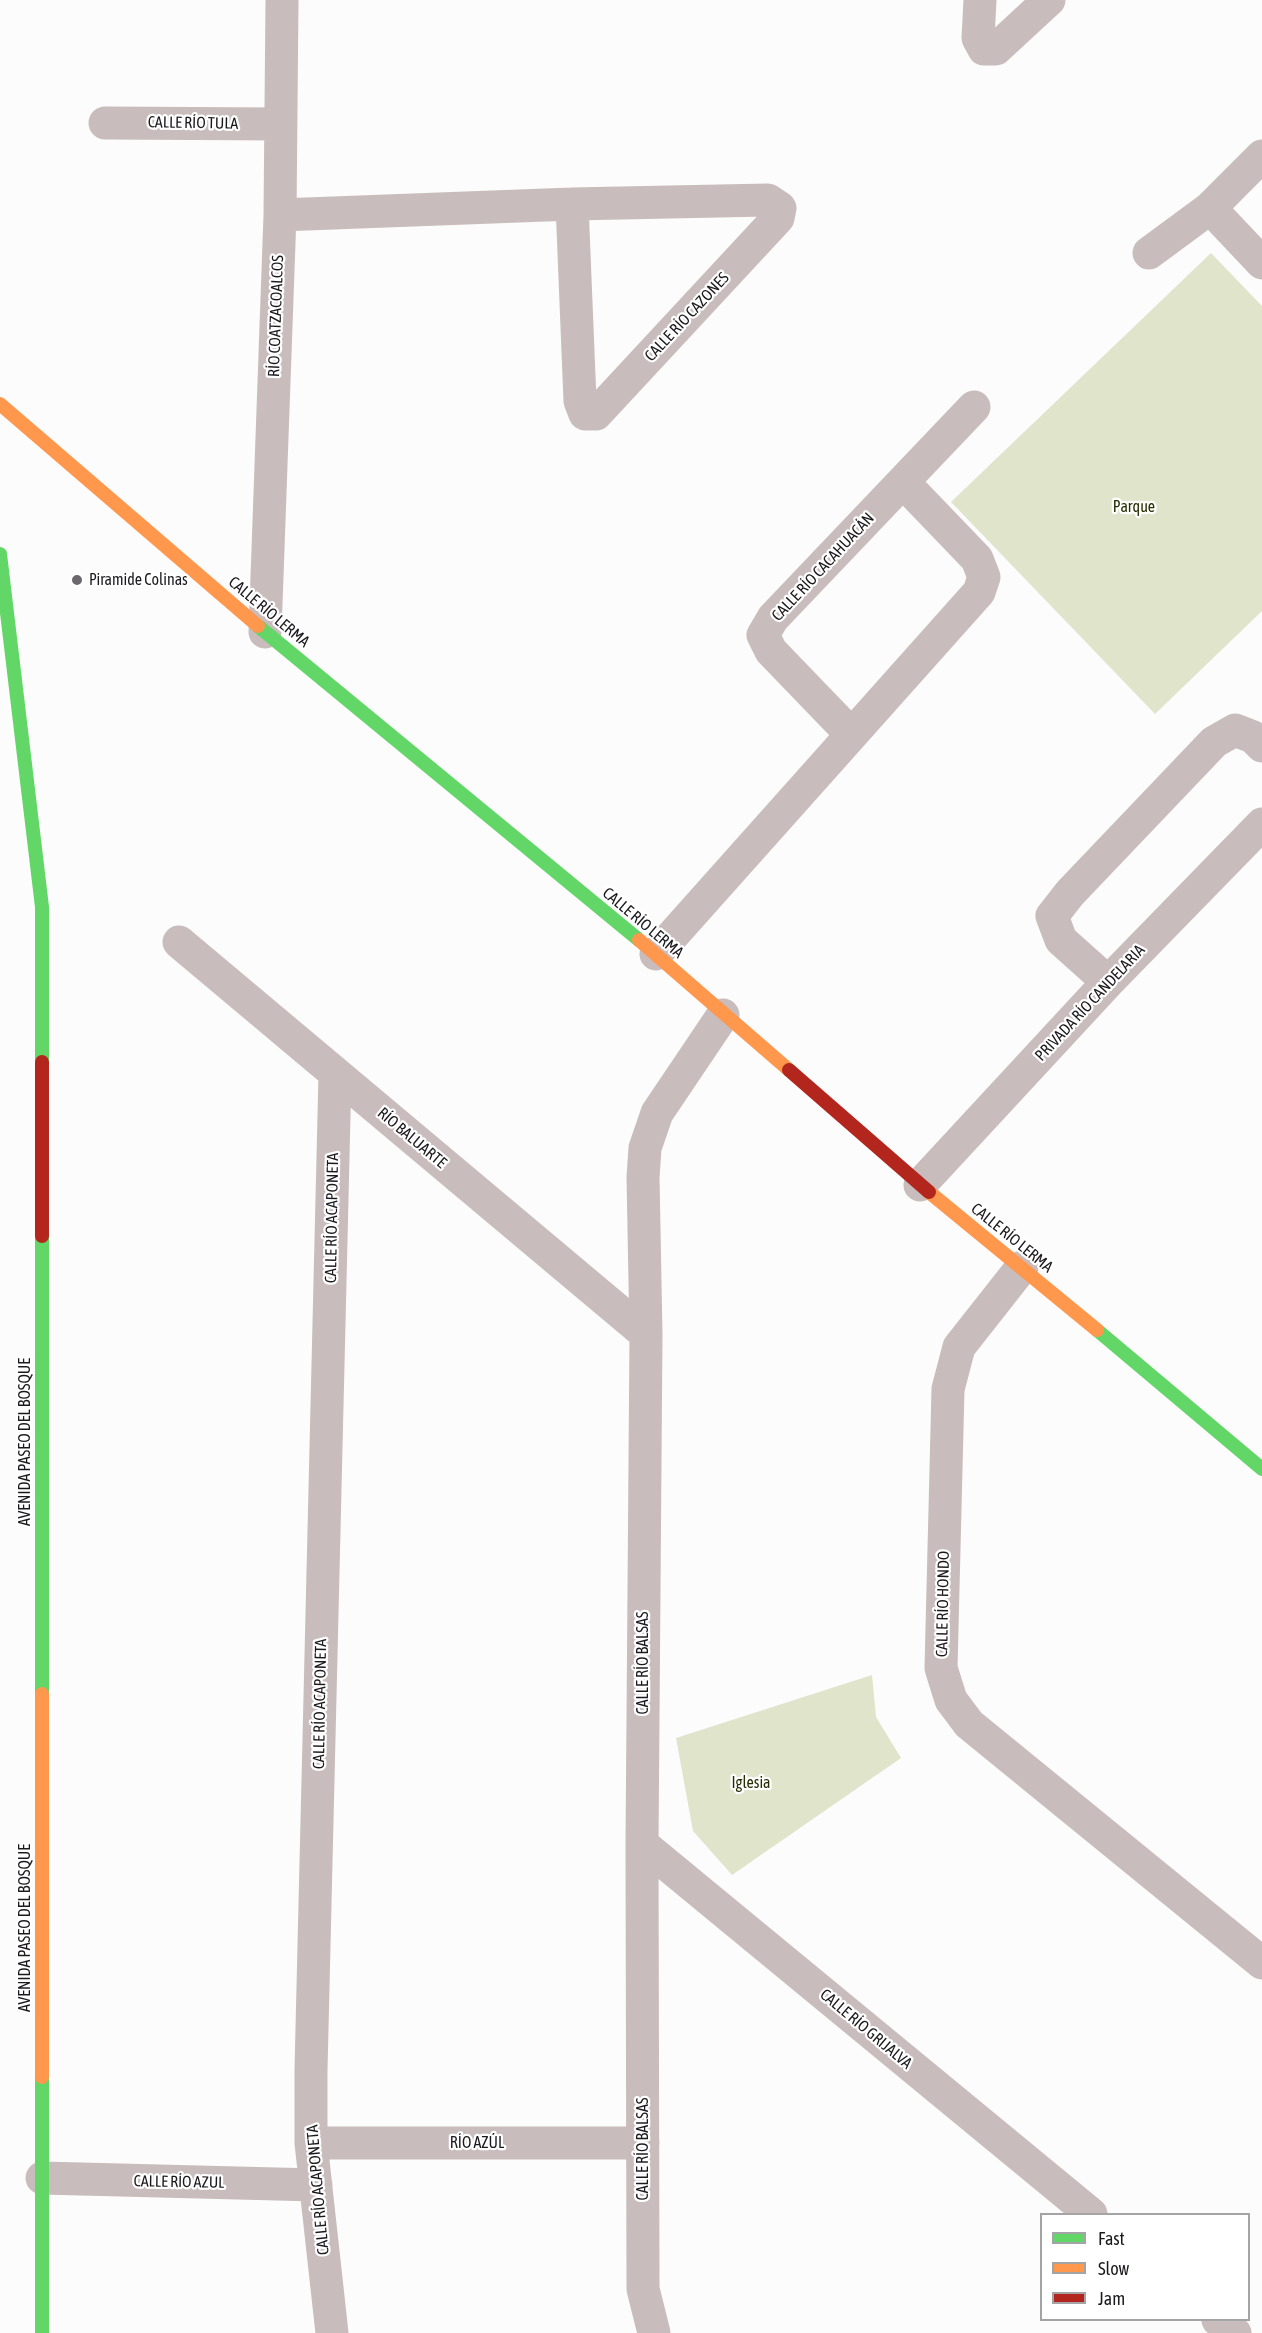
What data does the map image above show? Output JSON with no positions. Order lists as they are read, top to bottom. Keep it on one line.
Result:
{"streets":{"main road":["CALLE RÍO LERMA","AVENIDA PASEO DEL BOSQUE"],"street":["CALLE RÍO TULA","RÍO COATZACOALCOS","CALLE RÍO CAZONES","CALLE RÍO CACAHUACÁN","PRIVADA RÍO CANDELARIA","RÍO BALUARTE","CALLE RÍO ACAPONETA","CALLE RÍO HONDO","CALLE RÍO BALSAS","CALLE RÍO GRIJALVA","RÍO AZÚL","CALLE RÍO AZUL"]},"crossings":[["CALLE RÍO TULA","RÍO COATZACOALCOS"],["RÍO COATZACOALCOS","CALLE RÍO CAZONES"],["RÍO COATZACOALCOS","CALLE RÍO LERMA"],["CALLE RÍO LERMA","PRIVADA RÍO CANDELARIA"],["CALLE RÍO LERMA","CALLE RÍO HONDO"],["CALLE RÍO LERMA","CALLE RÍO BALSAS"],["RÍO BALUARTE","CALLE RÍO ACAPONETA"],["RÍO BALUARTE","CALLE RÍO BALSAS"],["CALLE RÍO ACAPONETA","RÍO AZÚL"],["CALLE RÍO ACAPONETA","CALLE RÍO AZUL"],["AVENIDA PASEO DEL BOSQUE","CALLE RÍO AZUL"],["CALLE RÍO BALSAS","CALLE RÍO GRIJALVA"],["CALLE RÍO BALSAS","RÍO AZÚL"]],"parks":["Parque","Iglesia"],"places":["Piramide Colinas"],"legend":["Fast","Slow","Jam"]}
